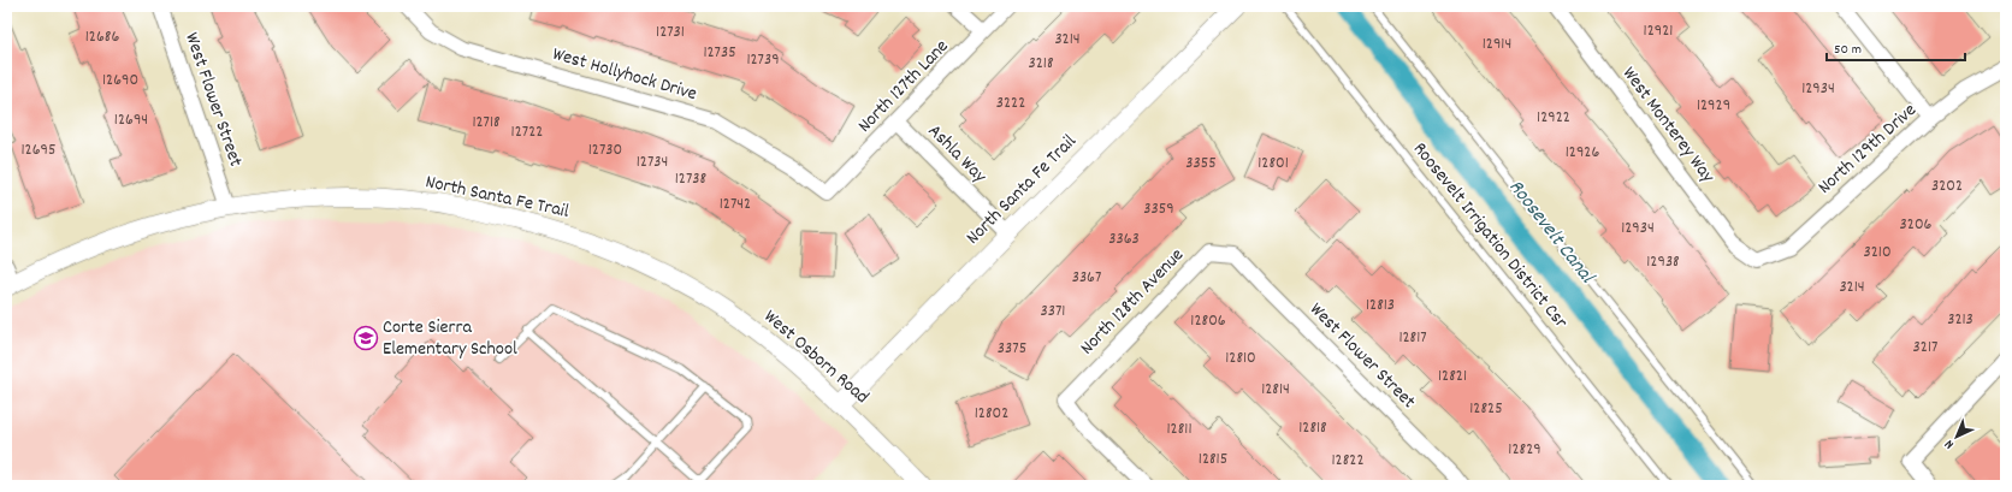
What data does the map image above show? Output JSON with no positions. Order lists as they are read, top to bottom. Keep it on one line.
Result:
{"streets":{"street":["West Hollyhock Drive","North 127th Lane","West Flower Street","West Monterey Way","North 129th Drive","Ashla Way","North Santa Fe Trail","North 128th Avenue","West Osborn Road"],"lane":["Roosevelt Irrigation District Csr"]},"crossings":[["West Hollyhock Drive","North 127th Lane"],["North 127th Lane","Ashla Way"],["West Flower Street","North Santa Fe Trail"],["West Flower Street","North 128th Avenue"],["West Monterey Way","North 129th Drive"],["Ashla Way","North Santa Fe Trail"],["North Santa Fe Trail","West Osborn Road"]],"water":["Roosevelt Canal"],"places":{"school or university":["Corte Sierra Elementary School"]},"house_numbers":["12921","12731","12686","3214","12914","12735","12739","3218","12690","12934","3222","12929","12922","12694","12718","12722","12695","12730","12926","12734","3355","12801","12738","3202","12742","3359","3206","12934","3363","3210","12938","3367","3214","12813","3371","3213","12806","12817","3217","3375","12810","12821","12814","12825","12802","12818","12811","12829","12815","12822"],"scale_bar":"50 m","north":"bottom left"}
